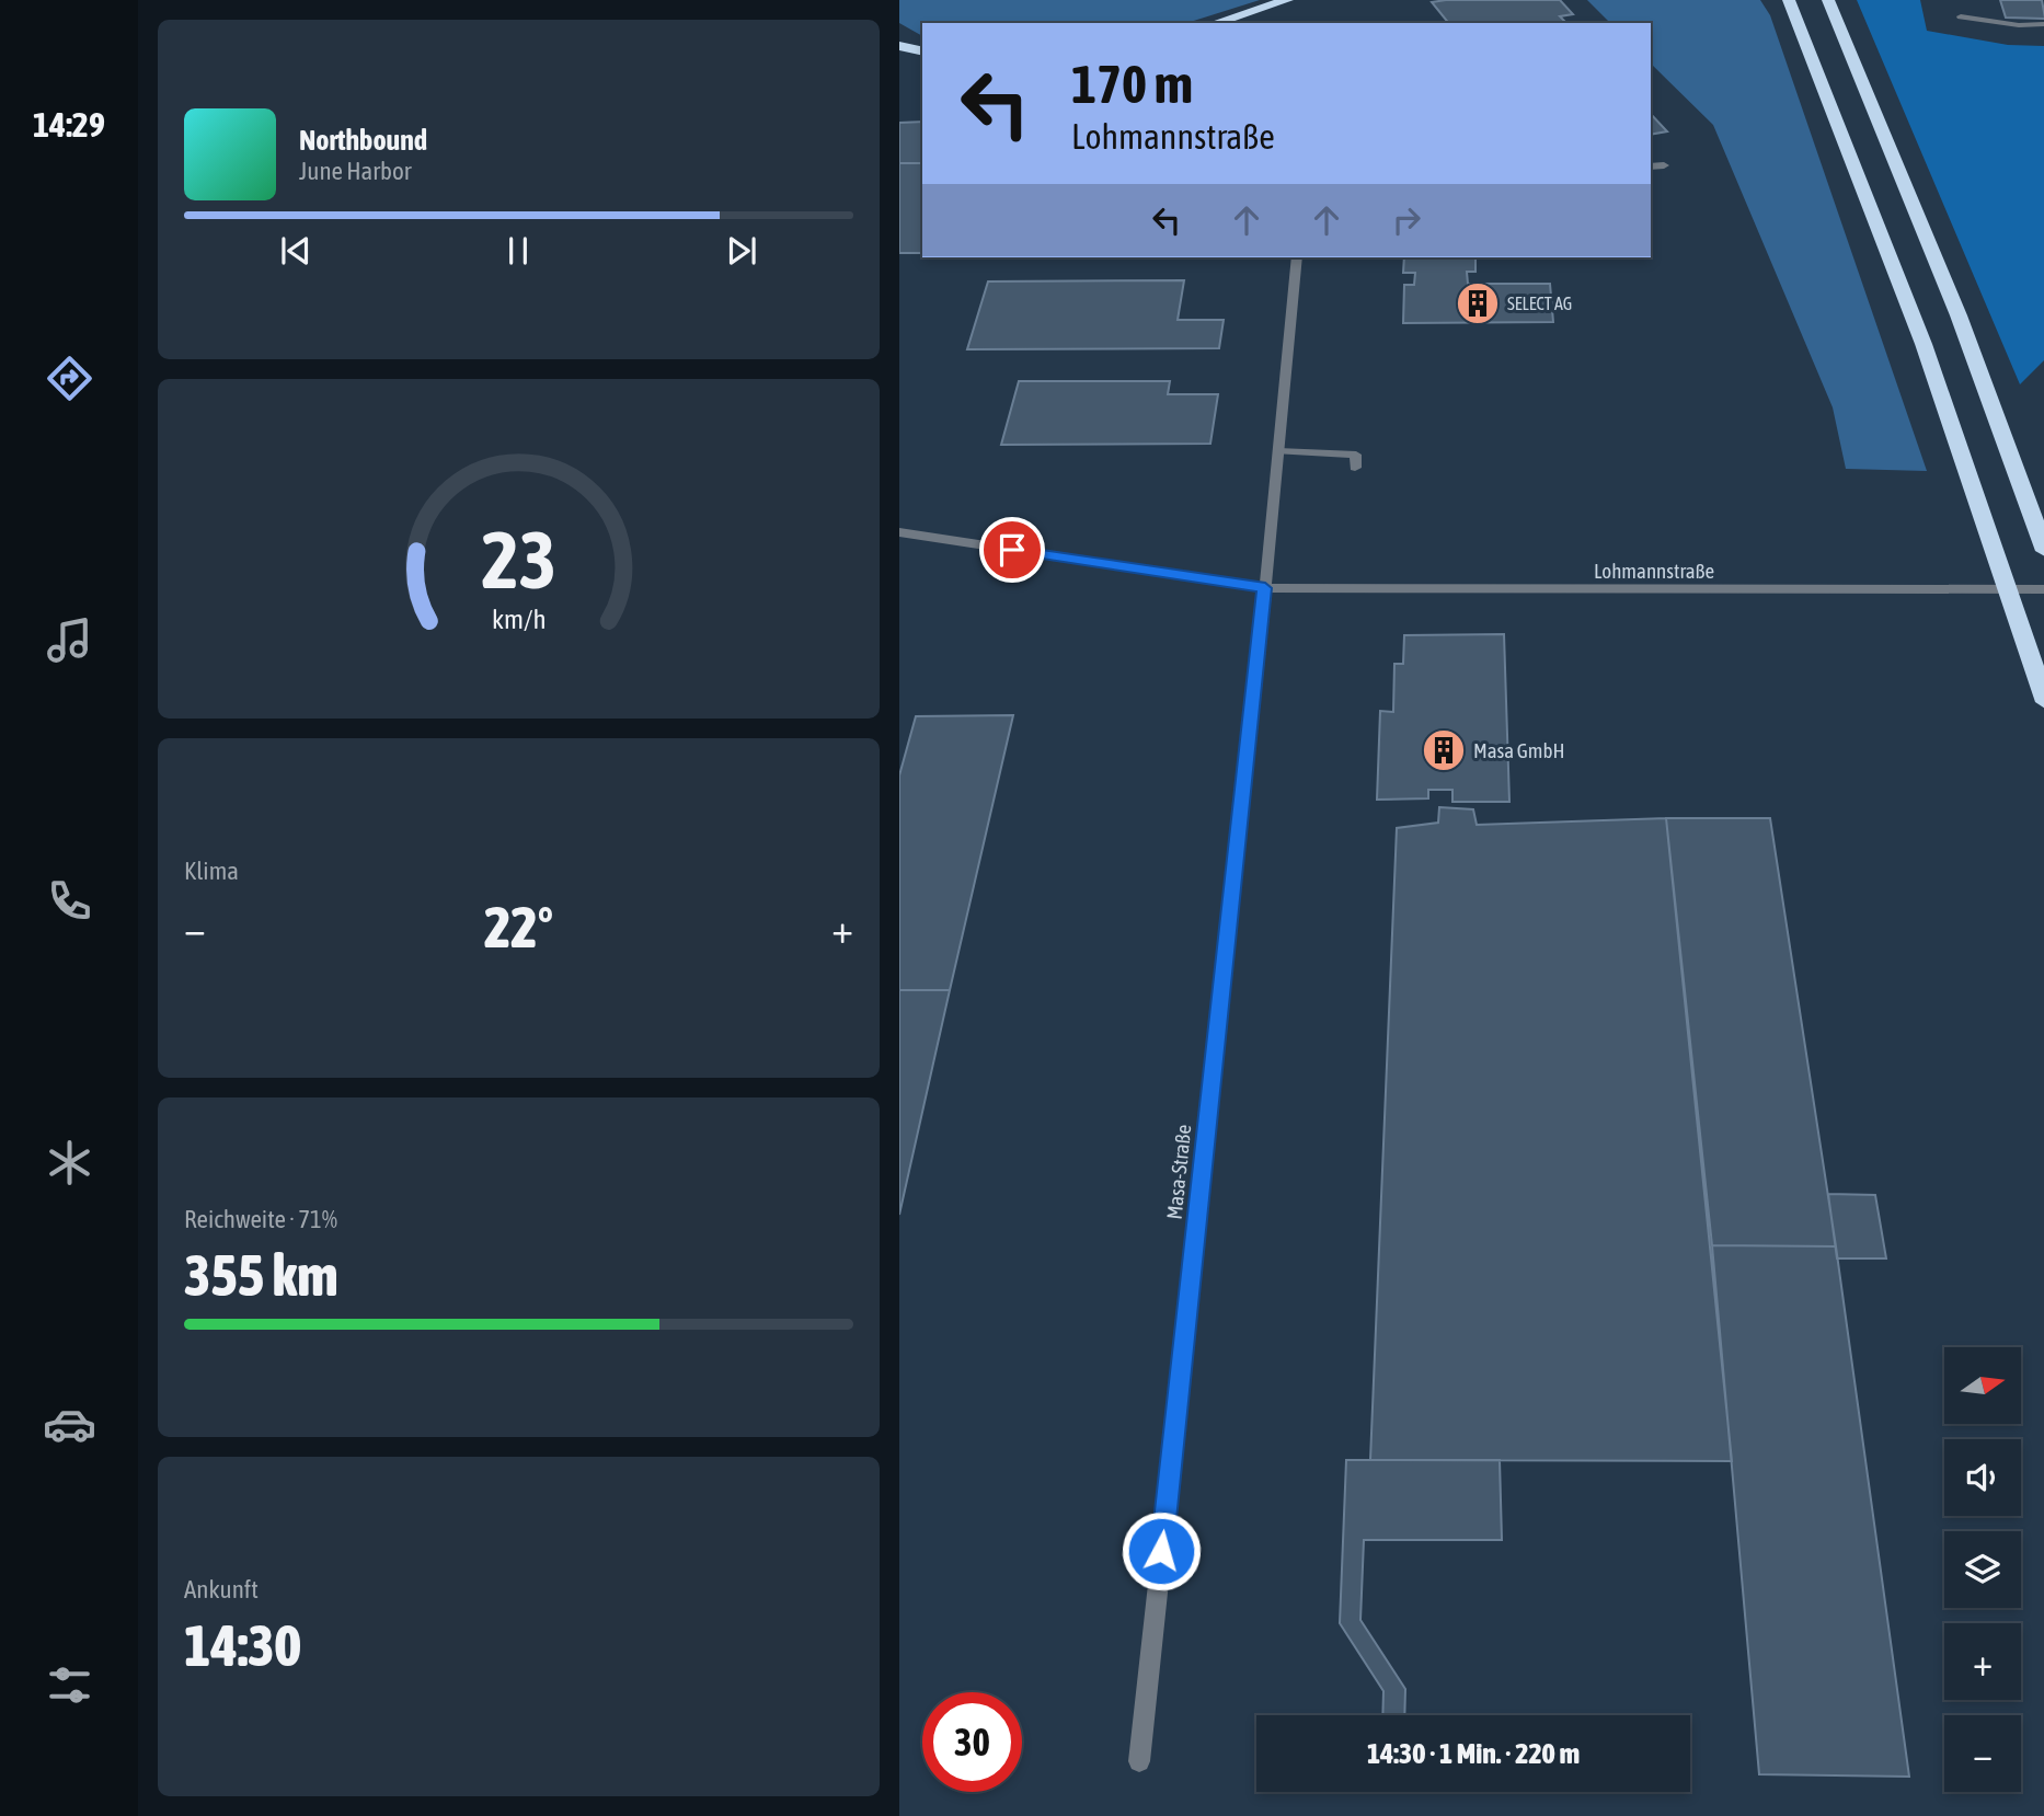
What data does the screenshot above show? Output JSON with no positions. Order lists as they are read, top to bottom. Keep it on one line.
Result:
{"streets":{"street":["Lohmannstraße","Masa-Straße"]},"crossings":[["Lohmannstraße","Masa-Straße"]],"places":{"building":["SELECT AG","Masa GmbH"]},"north":"right","page":{"tabs":"14:29","turn":["170 m","Lohmannstraße"],"song":["Northbound","June Harbor"],"tile":["Klima",["Reichweite · 71%","355 km"],["Ankunft","14:30"]],"heat":["−","22°","+"],"map_buttons":["+","−"],"limit":"30","trip":"14:30 · 1 Min. · 220 m","gauge":["23","km/h"]}}
